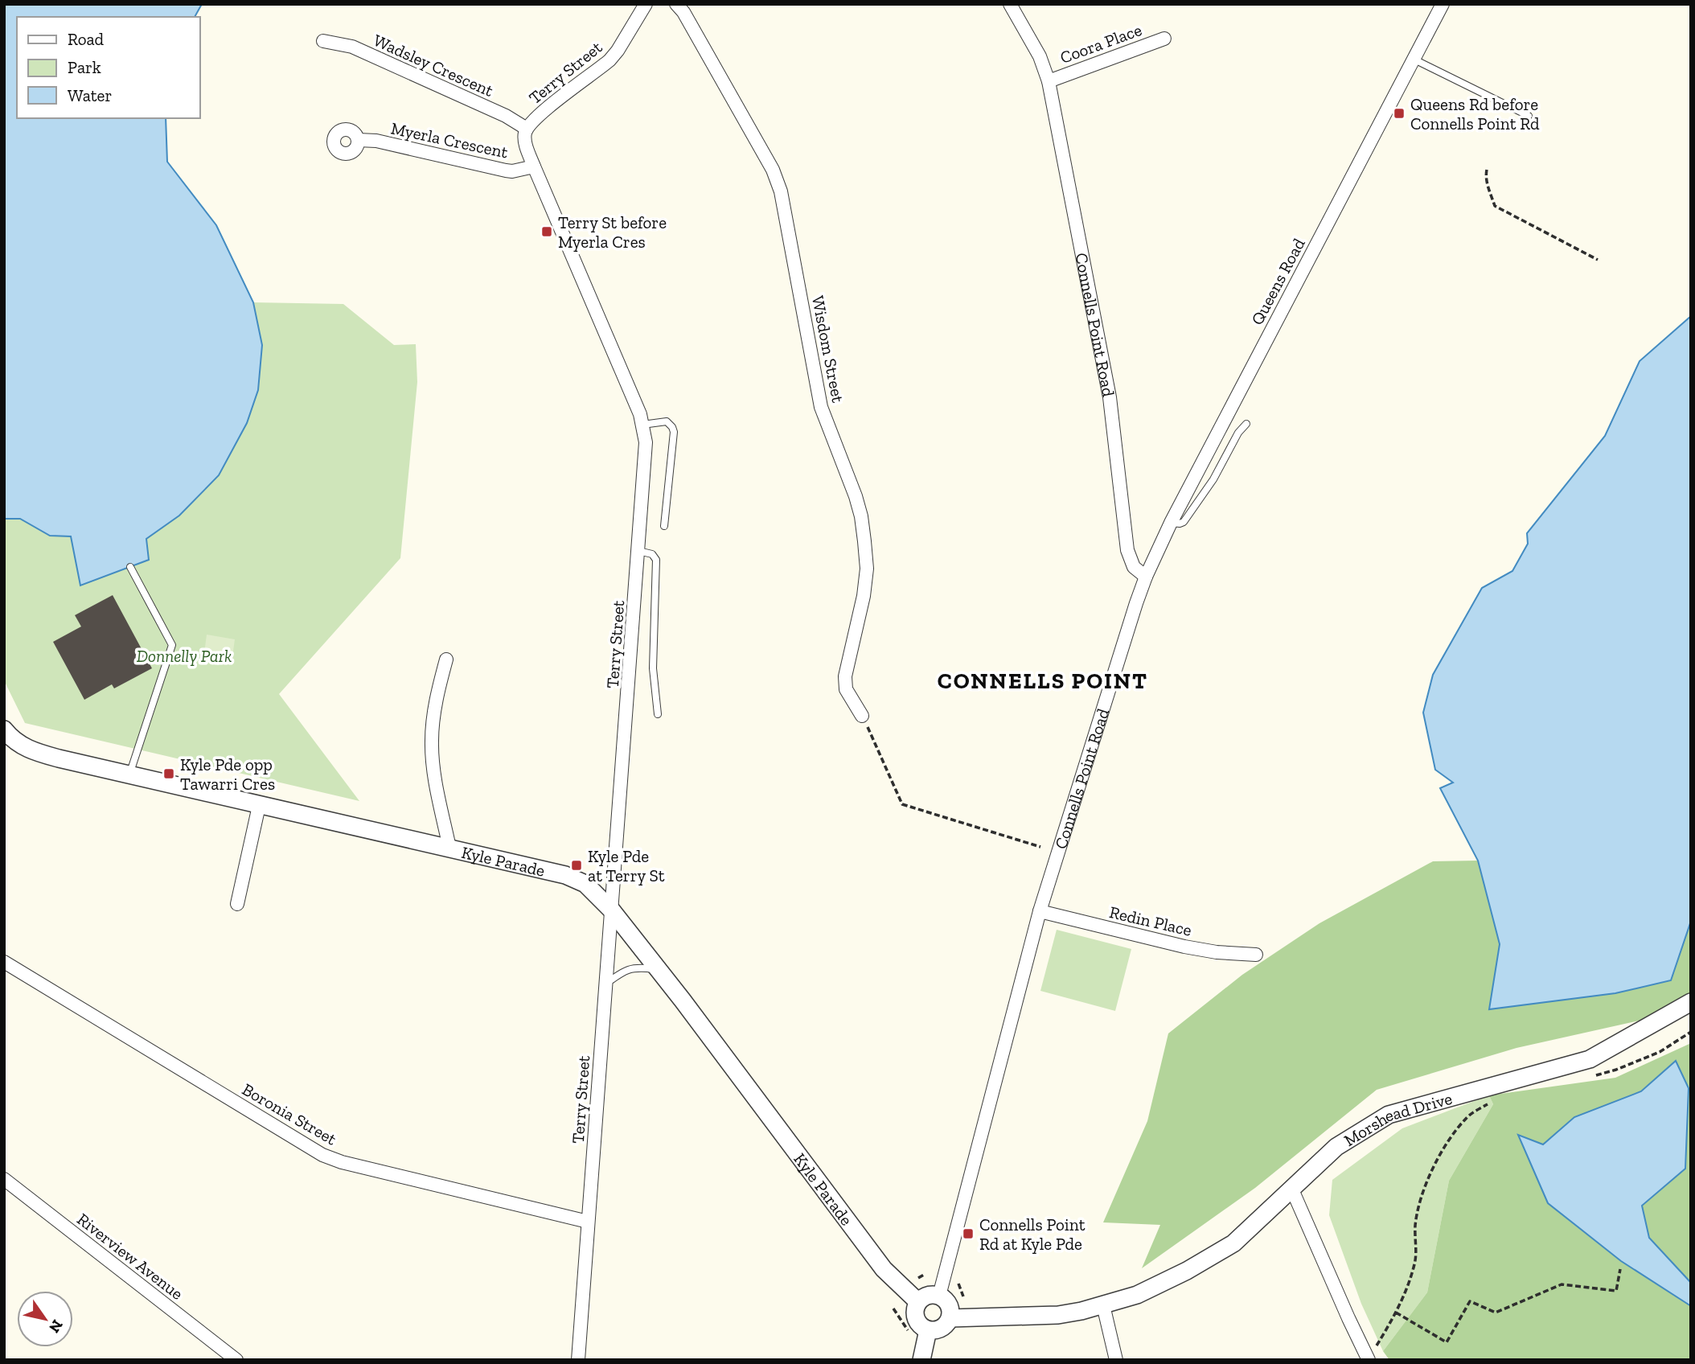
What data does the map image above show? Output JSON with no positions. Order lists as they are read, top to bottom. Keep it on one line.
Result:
{"streets":{"street":["Coora Place","Wadsley Crescent","Terry Street","Myerla Crescent","Queens Road","Connells Point Road","Wisdom Street","Kyle Parade","Redin Place","Boronia Street","Morshead Drive","Riverview Avenue"]},"crossings":[["Coora Place","Connells Point Road"],["Wadsley Crescent","Terry Street"],["Terry Street","Myerla Crescent"],["Terry Street","Kyle Parade"],["Terry Street","Boronia Street"],["Queens Road","Connells Point Road"],["Connells Point Road","Kyle Parade"],["Connells Point Road","Redin Place"]],"districts":["CONNELLS POINT"],"parks":["Donnelly Park"],"places":{"transit":["Queens Rd before Connells Point Rd","Terry St before Myerla Cres","Kyle Pde opp Tawarri Cres","Kyle Pde at Terry St","Connells Point Rd at Kyle Pde"]},"legend":["Road","Park","Water"],"north":"bottom right"}
